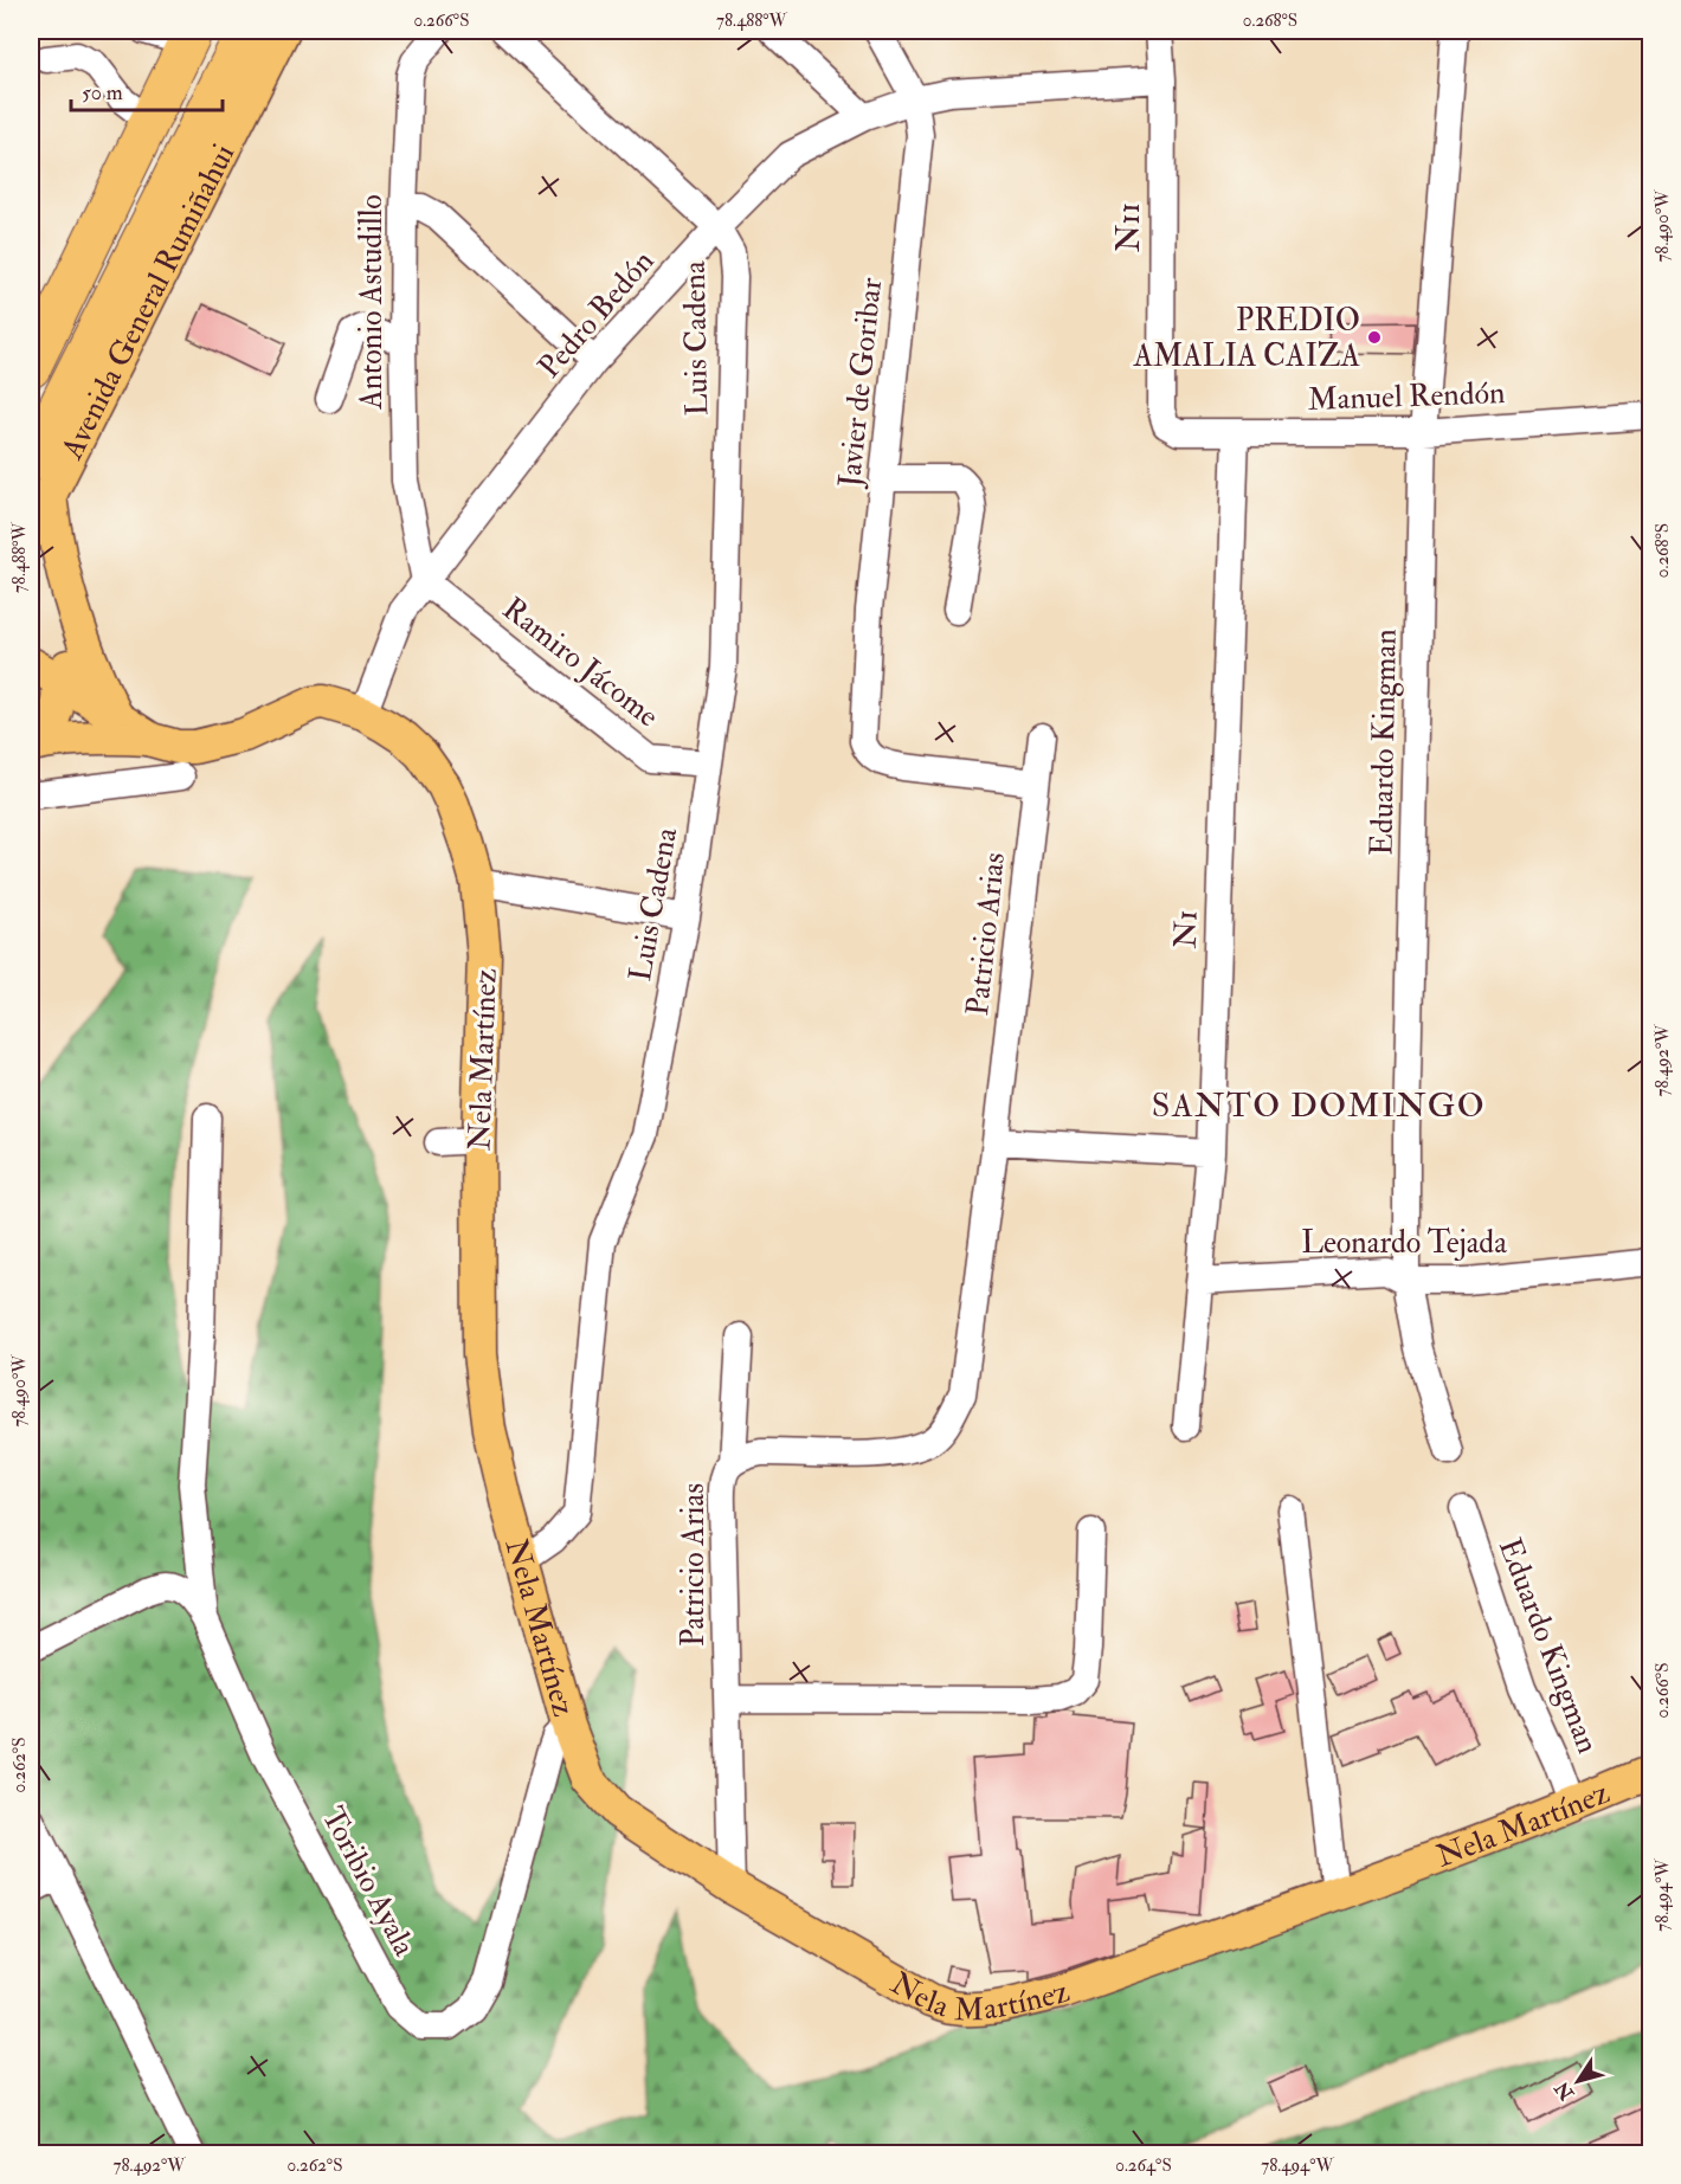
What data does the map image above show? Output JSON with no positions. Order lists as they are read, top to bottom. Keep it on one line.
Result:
{"streets":{"main road":["Avenida General Rumiñahui","Nela Martínez"],"street":["N11","Antonio Astudillo","Pedro Bedón","Luis Cadena","Javier de Goribar","Manuel Rendón","Ramiro Jácome","Eduardo Kingman","N1","Patricio Arias","Leonardo Tejada","Toribio Ayala"]},"crossings":[["N11","Pedro Bedón"],["N11","Manuel Rendón"],["Antonio Astudillo","Pedro Bedón"],["Antonio Astudillo","Ramiro Jácome"],["Pedro Bedón","Luis Cadena"],["Pedro Bedón","Javier de Goribar"],["Pedro Bedón","Ramiro Jácome"],["Pedro Bedón","Nela Martínez"],["Luis Cadena","Ramiro Jácome"],["Luis Cadena","Nela Martínez"],["Javier de Goribar","Patricio Arias"],["Manuel Rendón","Eduardo Kingman"],["Manuel Rendón","N1"],["Eduardo Kingman","Nela Martínez"],["Eduardo Kingman","Leonardo Tejada"],["N1","Leonardo Tejada"],["Patricio Arias","Nela Martínez"],["Nela Martínez","Toribio Ayala"]],"districts":["SANTO DOMINGO"],"places":["PREDIO AMALIA CAIZA"],"scale_bar":"50 m","north":"bottom left","coordinates":["0.266°S","78.488°W","0.268°S","78.490°W","78.492°W","0.262°S","78.494°W","0.264°S"]}
